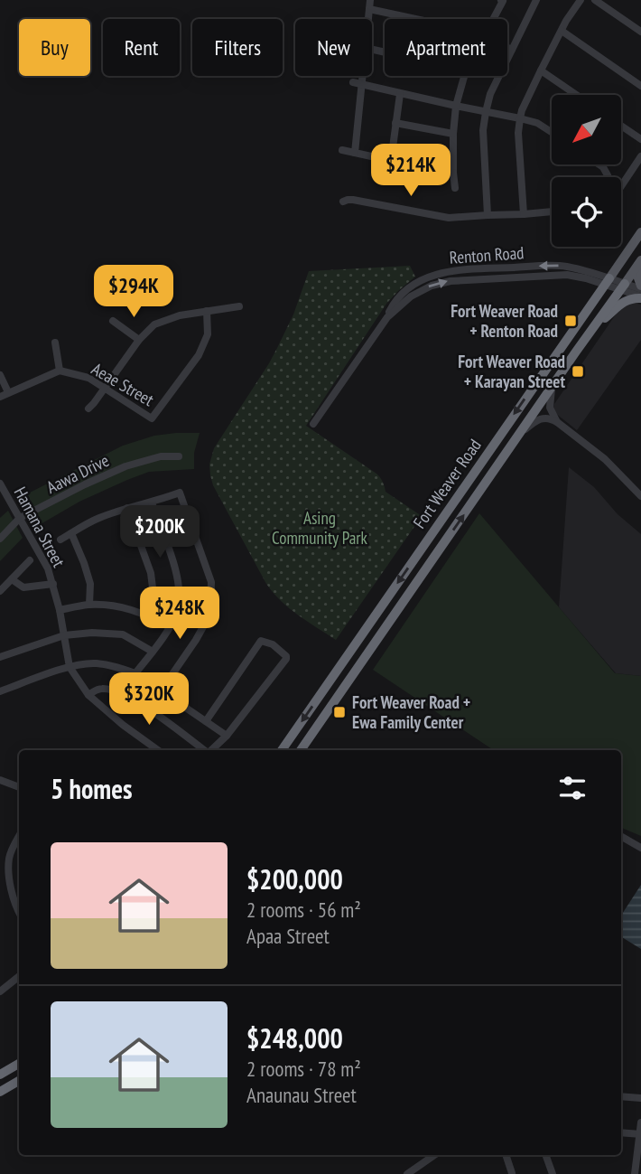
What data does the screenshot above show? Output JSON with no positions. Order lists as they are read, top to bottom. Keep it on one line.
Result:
{"streets":{"highway":["Fort Weaver Road"],"street":["Renton Road","Aeae Street","Aawa Drive","Hamana Street"]},"crossings":[["Renton Road","Fort Weaver Road"],["Aawa Drive","Hamana Street"]],"parks":["Asing Community Park"],"places":{"transit":["Fort Weaver Road + Renton Road","Fort Weaver Road + Karayan Street","Fort Weaver Road + Ewa Family Center"]},"north":"bottom left","page":{"chip":["Buy","Rent","Filters","New","Apartment"],"price":["$214K","$294K","$200K","$248K","$320K"],"heading":"5 homes","list":[{"name":"$200,000","note":"2 rooms · 56 m² · Apaa Street"},{"name":"$248,000","note":"2 rooms · 78 m² · Anaunau Street"}]}}
